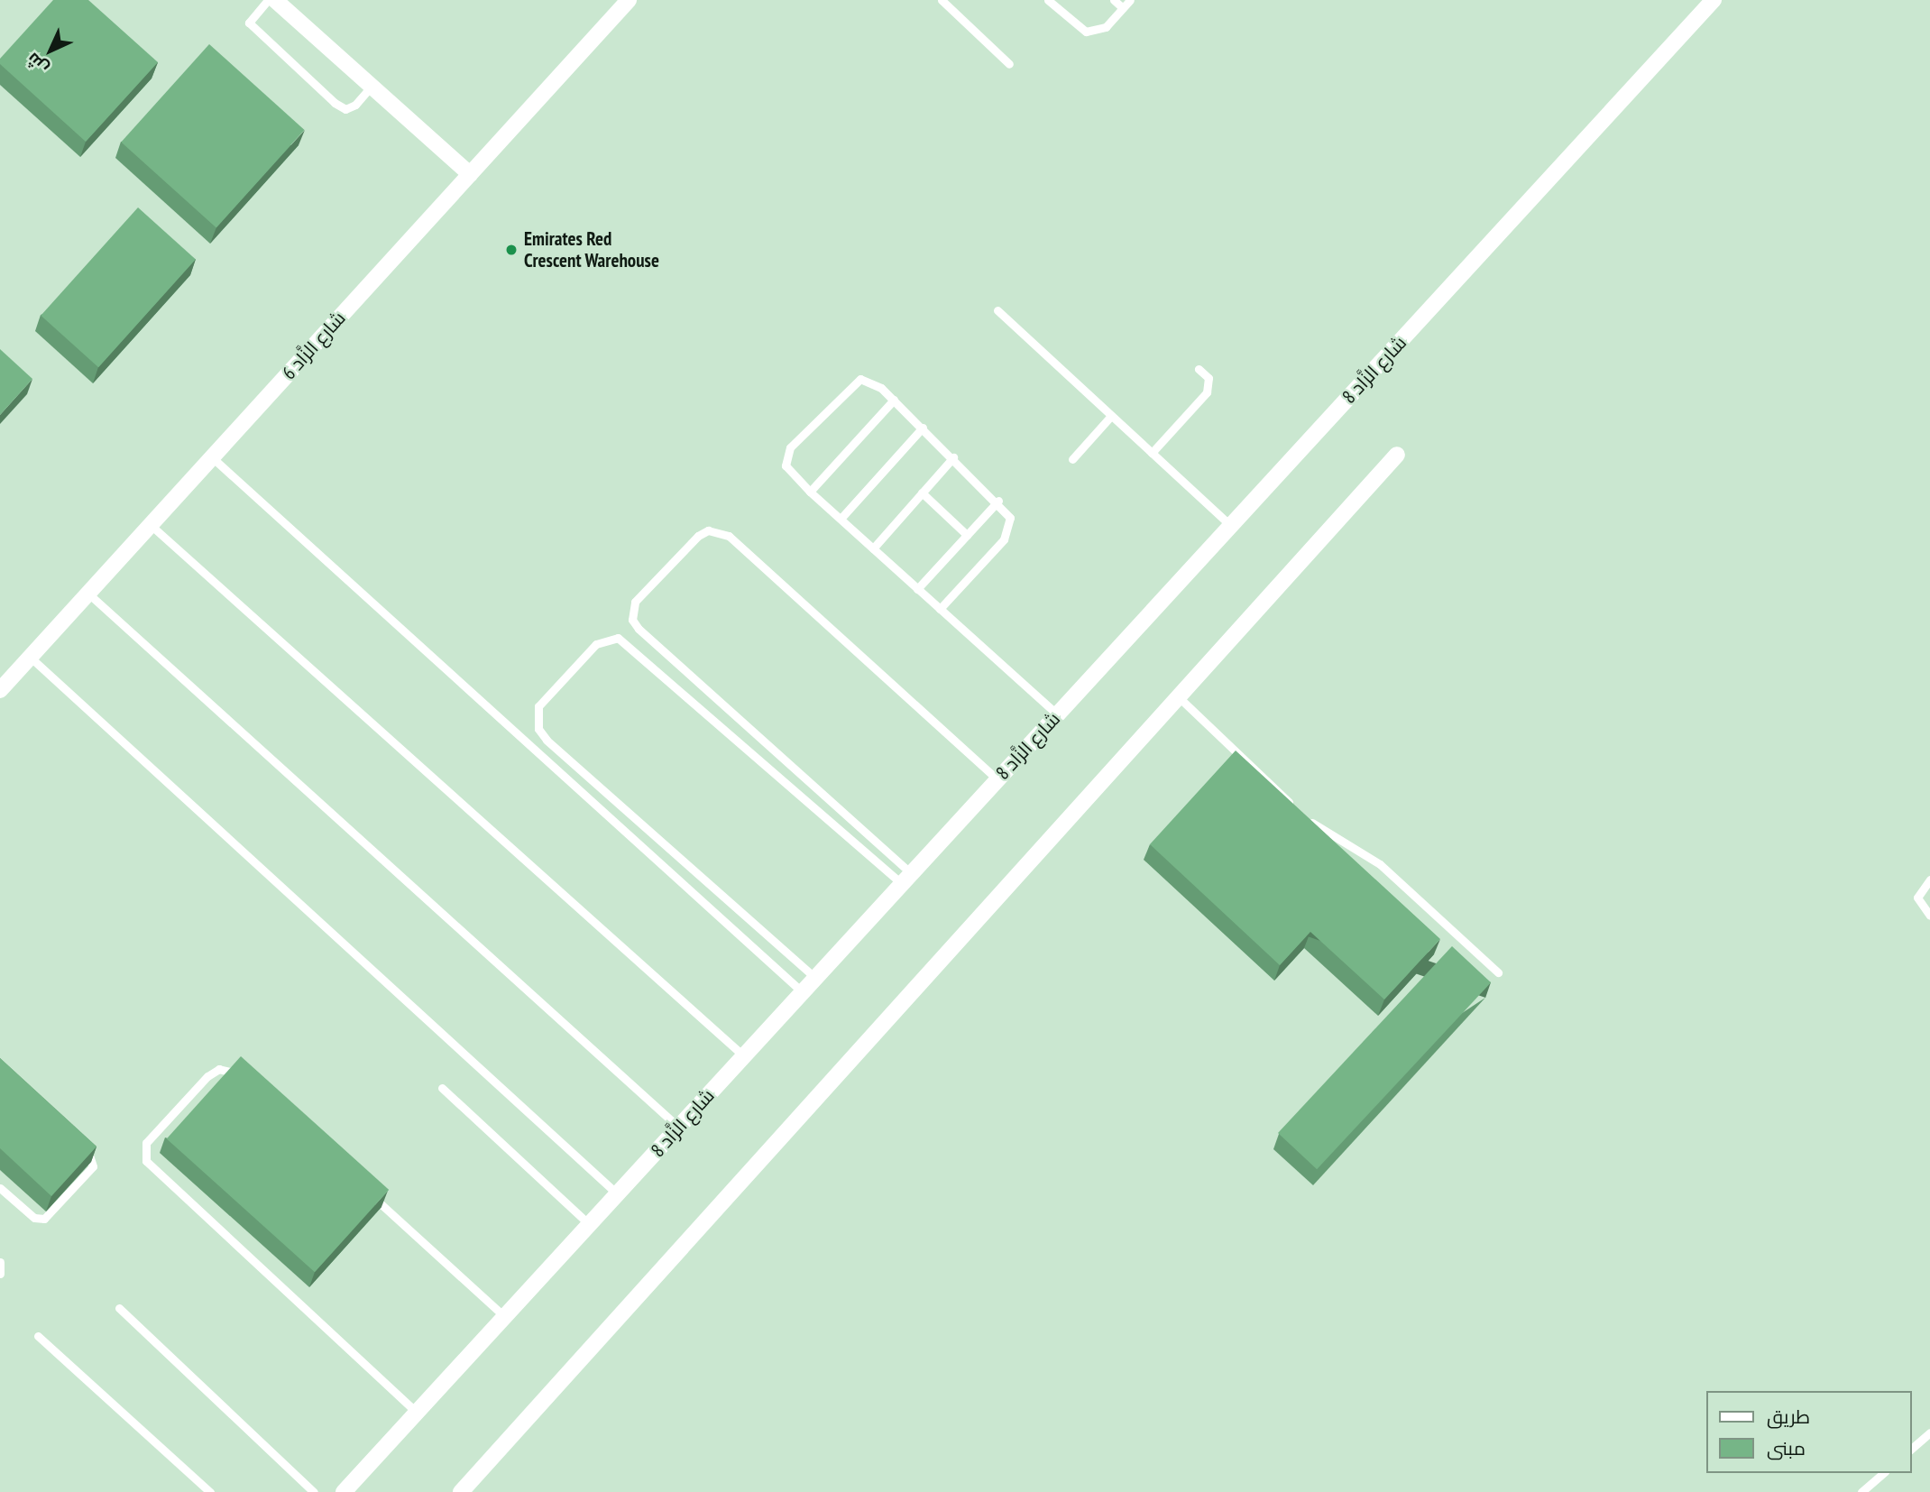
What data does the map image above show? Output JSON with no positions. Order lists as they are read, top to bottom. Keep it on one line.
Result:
{"streets":{"street":["شارع الزَّاد 6","شارع الزَّاد 8"]},"places":["Emirates Red Crescent Warehouse"],"legend":["طريق","مبنى"],"north":"bottom left"}
